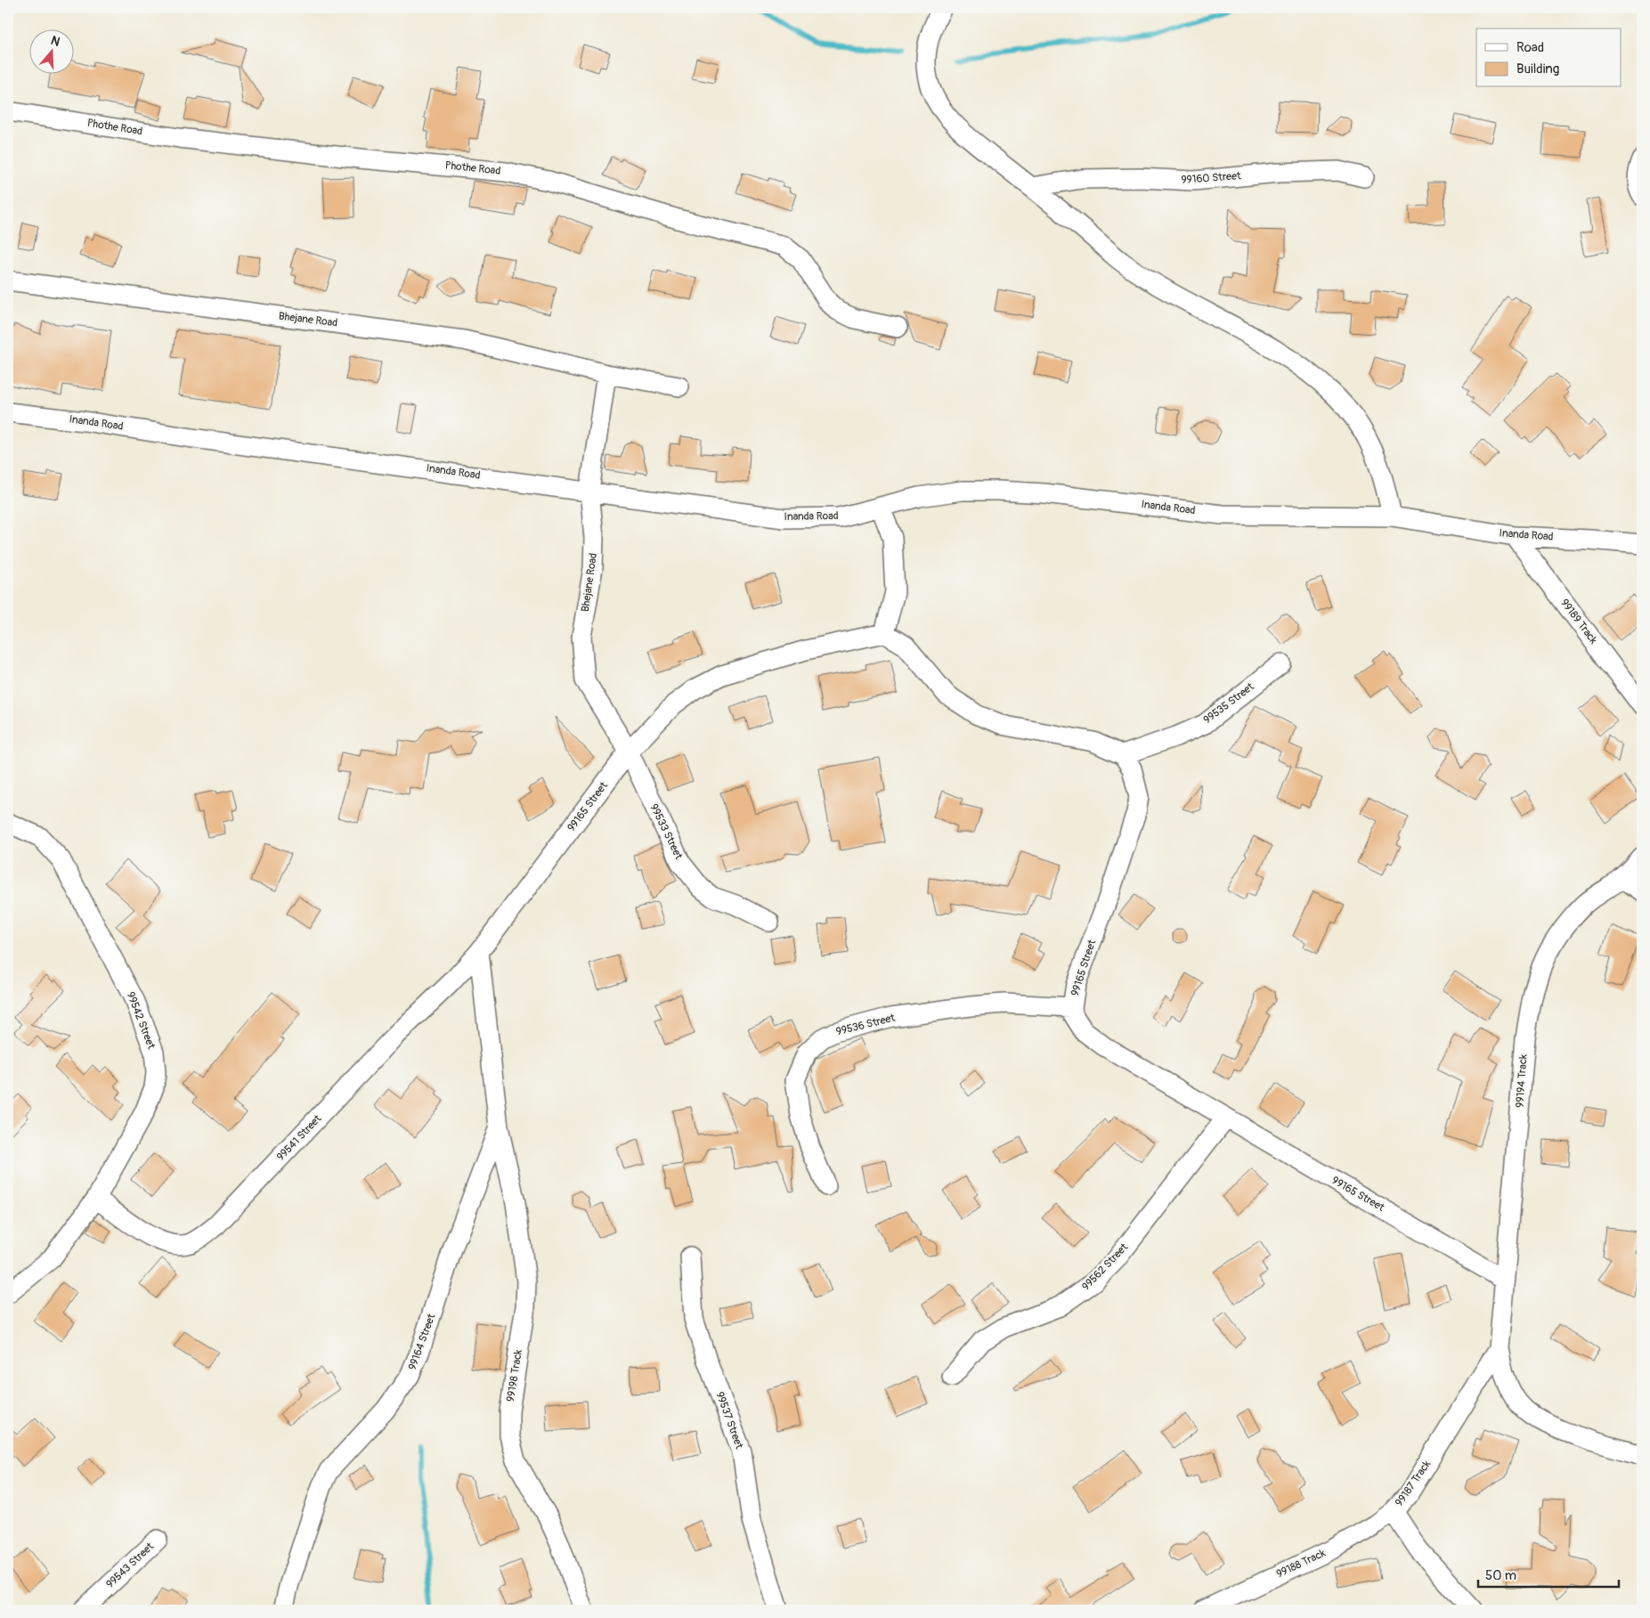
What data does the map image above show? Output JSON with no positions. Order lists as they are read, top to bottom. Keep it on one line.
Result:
{"streets":{"street":["Phothe Road","99160 Street","Bhejane Road","Inanda Road","99189 Track","99535 Street","99165 Street","99533 Street","99542 Street","99536 Street","99194 Track","99541 Street","99562 Street","99164 Street","99198 Track","99537 Street","99187 Track","99188 Track","99543 Street"]},"crossings":[["Bhejane Road","Inanda Road"],["Bhejane Road","99165 Street"],["Bhejane Road","99533 Street"],["Inanda Road","99189 Track"],["99535 Street","99165 Street"],["99165 Street","99533 Street"],["99165 Street","99536 Street"],["99165 Street","99194 Track"],["99165 Street","99541 Street"],["99165 Street","99562 Street"],["99542 Street","99541 Street"],["99194 Track","99187 Track"],["99164 Street","99198 Track"],["99187 Track","99188 Track"]],"legend":["Road","Building"],"scale_bar":"50 m","north":"top"}
